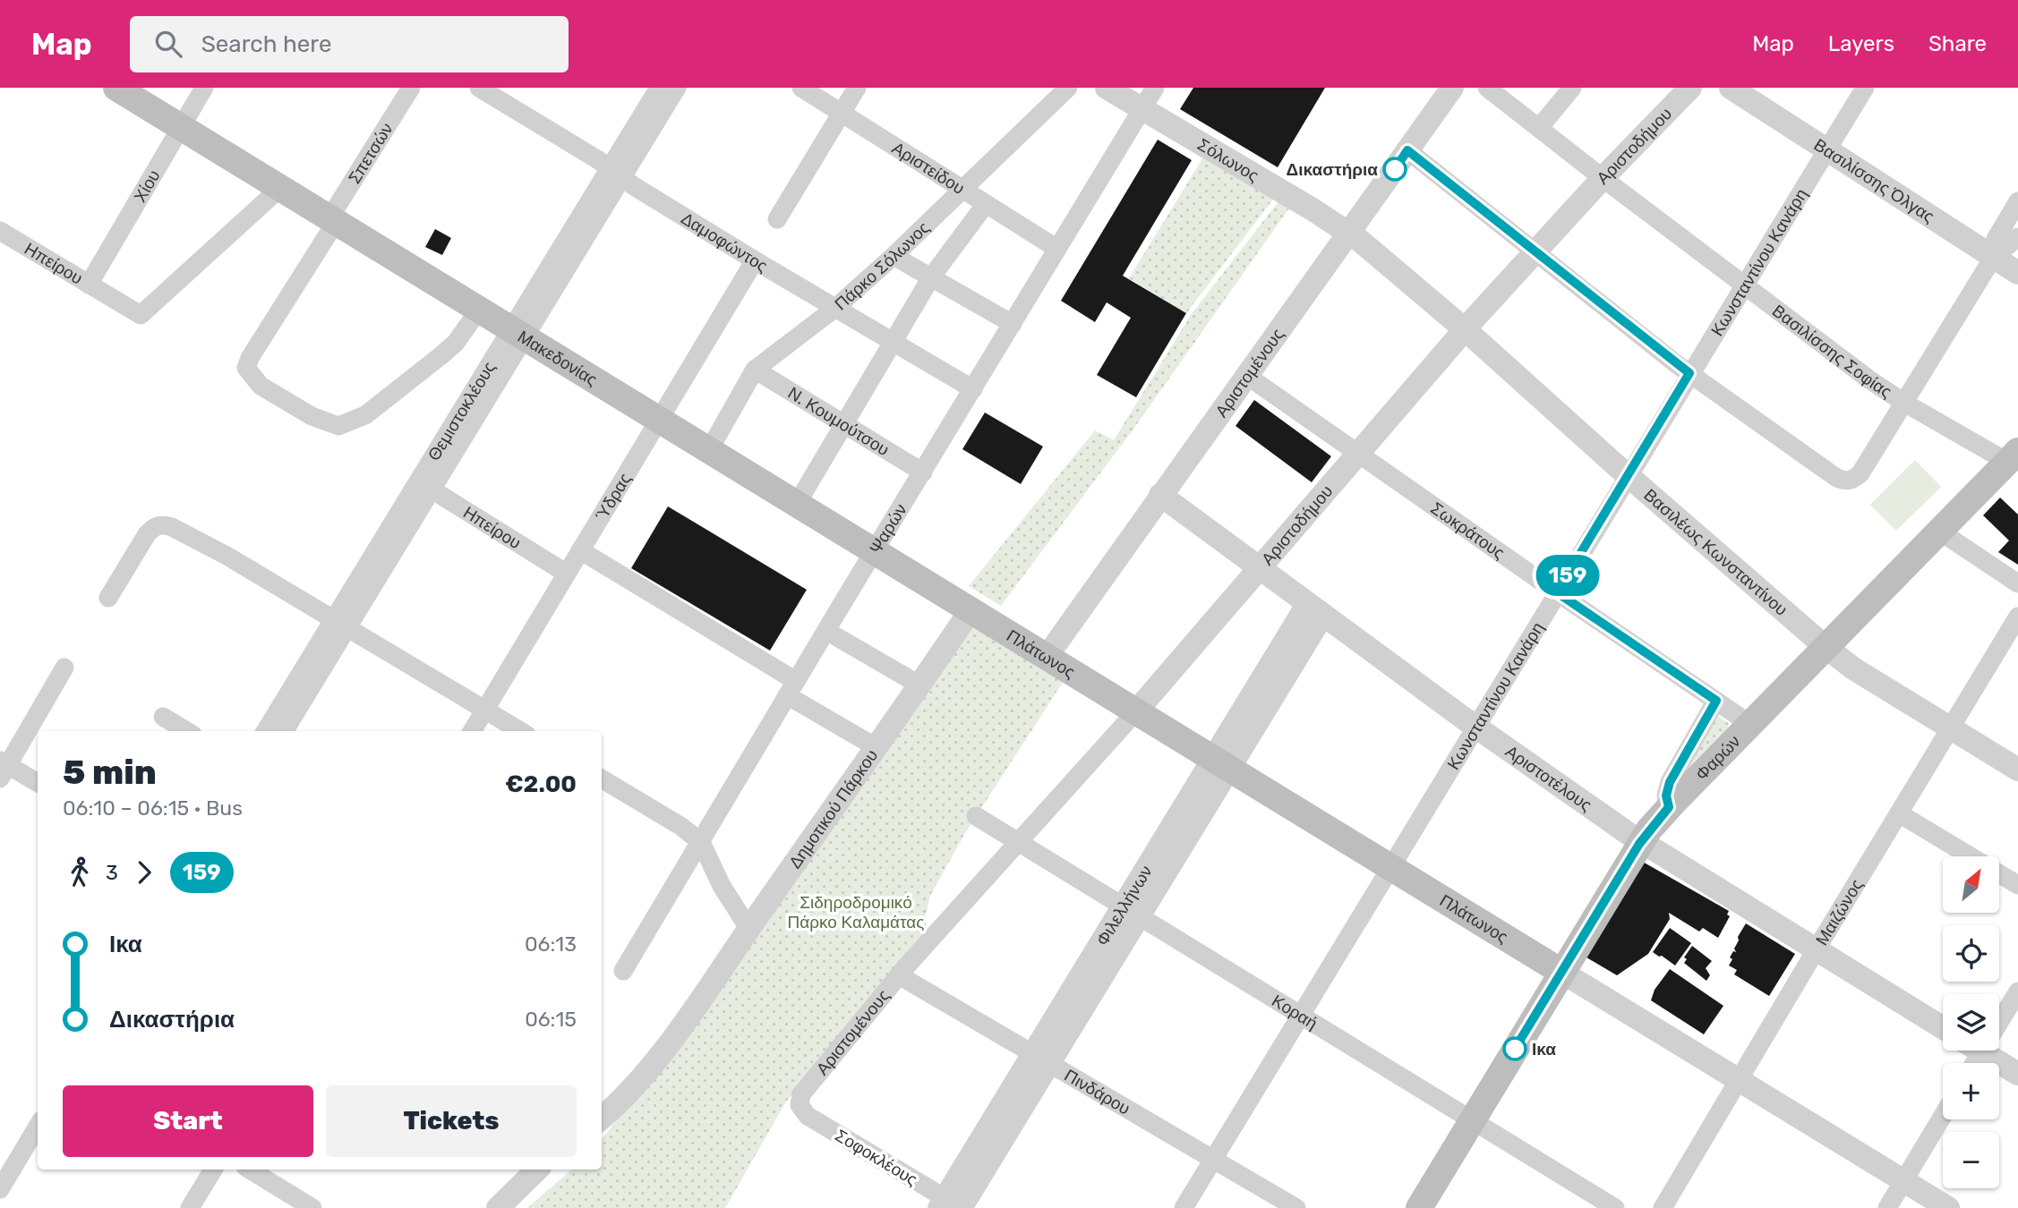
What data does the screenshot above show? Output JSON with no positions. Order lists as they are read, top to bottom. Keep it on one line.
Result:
{"streets":{"main road":["Μακεδονίας","Πλάτωνος","Φαρών"],"street":["Αριστοδήμου","Σπετσών","Σόλωνος","Αριστείδου","Βασιλίσσης Όλγας","Χίου","Δαμοφώντος","Κωνσταντίνου Κανάρη","Ηπείρου","Πάρκο Σόλωνος","Βασιλίσσης Σοφίας","Αριστομένους","Θεμιστοκλέους","Ν. Κουμούτσου","Ύδρας","Ψαρών","Σωκράτους","Βασιλέως Κωνσταντίνου","Αριστοτέλους","Δημοτικού Πάρκου","Φιλελλήνων","Μαιζώνος","Κοραή","Πινδάρου","Σοφοκλέους"]},"crossings":[["Αριστοδήμου","Βασιλίσσης Σοφίας"],["Αριστοδήμου","Αριστομένους"],["Αριστοδήμου","Σωκράτους"],["Αριστοδήμου","Βασιλέως Κωνσταντίνου"],["Αριστοδήμου","Πλάτωνος"],["Αριστοδήμου","Αριστοτέλους"],["Αριστοδήμου","Κοραή"],["Αριστοδήμου","Πινδάρου"],["Σπετσών","Μακεδονίας"],["Σόλωνος","Αριστομένους"],["Σόλωνος","Ψαρών"],["Σόλωνος","Βασιλέως Κωνσταντίνου"],["Αριστείδου","Πάρκο Σόλωνος"],["Αριστείδου","Ψαρών"],["Βασιλίσσης Όλγας","Κωνσταντίνου Κανάρη"],["Χίου","Ηπείρου"],["Χίου","Μακεδονίας"],["Δαμοφώντος","Πάρκο Σόλωνος"],["Δαμοφώντος","Θεμιστοκλέους"],["Δαμοφώντος","Ύδρας"],["Δαμοφώντος","Ψαρών"],["Κωνσταντίνου Κανάρη","Βασιλίσσης Σοφίας"],["Κωνσταντίνου Κανάρη","Σωκράτους"],["Κωνσταντίνου Κανάρη","Βασιλέως Κωνσταντίνου"],["Κωνσταντίνου Κανάρη","Πλάτωνος"],["Κωνσταντίνου Κανάρη","Αριστοτέλους"],["Κωνσταντίνου Κανάρη","Κοραή"],["Κωνσταντίνου Κανάρη","Πινδάρου"],["Ηπείρου","Μακεδονίας"],["Ηπείρου","Θεμιστοκλέους"],["Ηπείρου","Ύδρας"],["Πάρκο Σόλωνος","Μακεδονίας"],["Πάρκο Σόλωνος","Ν. Κουμούτσου"],["Βασιλίσσης Σοφίας","Φαρών"],["Μακεδονίας","Θεμιστοκλέους"],["Μακεδονίας","Ύδρας"],["Μακεδονίας","Ψαρών"],["Μακεδονίας","Πλάτωνος"],["Μακεδονίας","Δημοτικού Πάρκου"],["Αριστομένους","Σωκράτους"],["Αριστομένους","Βασιλέως Κωνσταντίνου"],["Αριστομένους","Πλάτωνος"],["Αριστομένους","Αριστοτέλους"],["Αριστομένους","Πινδάρου"],["Αριστομένους","Σοφοκλέους"],["Ν. Κουμούτσου","Ψαρών"],["Σωκράτους","Φαρών"],["Βασιλέως Κωνσταντίνου","Φαρών"],["Βασιλέως Κωνσταντίνου","Μαιζώνος"],["Πλάτωνος","Φαρών"],["Πλάτωνος","Φιλελλήνων"],["Πλάτωνος","Μαιζώνος"],["Φαρών","Αριστοτέλους"],["Φαρών","Κοραή"],["Αριστοτέλους","Φιλελλήνων"],["Αριστοτέλους","Μαιζώνος"],["Φιλελλήνων","Κοραή"],["Φιλελλήνων","Πινδάρου"],["Φιλελλήνων","Σοφοκλέους"]],"parks":["Σιδηροδρομικό Πάρκο Καλαμάτας"],"places":["Δικαστήρια","Ικα"],"lines":["bus line 159"],"north":"top right","page":{"header":"Map","search":"Search here","nav":["Map","Layers","Share"],"on_map":"159","heading":["5 min","06:10 – 06:15 · Bus","€2.00"],"legs":["3","159"],"map_buttons":["+","−"],"list":[{"name":"Ικα","value":"06:13"},{"name":"Δικαστήρια","value":"06:15"}],"buttons":["Start","Tickets"]}}
